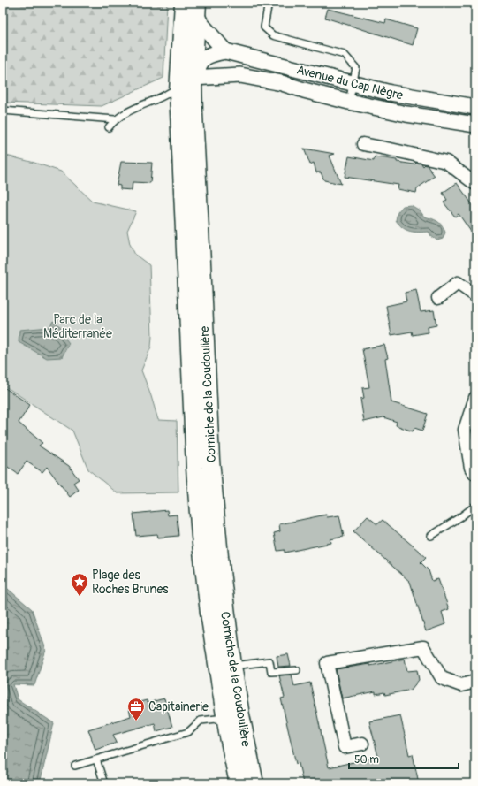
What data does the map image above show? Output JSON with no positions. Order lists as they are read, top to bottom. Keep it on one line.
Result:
{"streets":{"main road":["Corniche de la Coudoulière"],"street":["Avenue du Cap Nègre"]},"crossings":[["Avenue du Cap Nègre","Corniche de la Coudoulière"]],"parks":["Parc de la Méditerranée"],"places":{"place":["Plage des Roches Brunes"],"office":["Capitainerie"]},"scale_bar":"50 m"}
